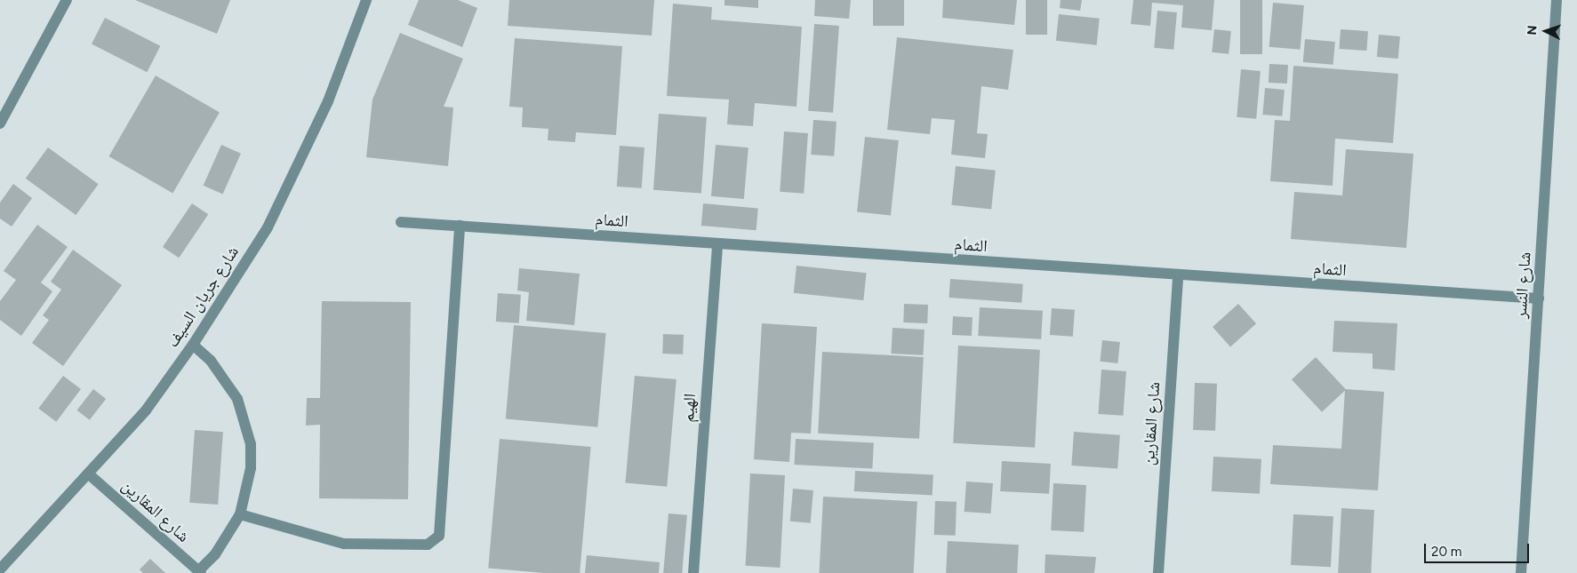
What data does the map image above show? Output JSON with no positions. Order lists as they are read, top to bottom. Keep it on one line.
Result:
{"streets":{"street":["الثمام","شارع النسر","شارع جريان السيف","الهيم","شارع المقارين"]},"crossings":[["الثمام","شارع النسر"],["الثمام","الهيم"],["الثمام","شارع المقارين"],["شارع جريان السيف","شارع المقارين"]],"scale_bar":"20 m","north":"left"}
